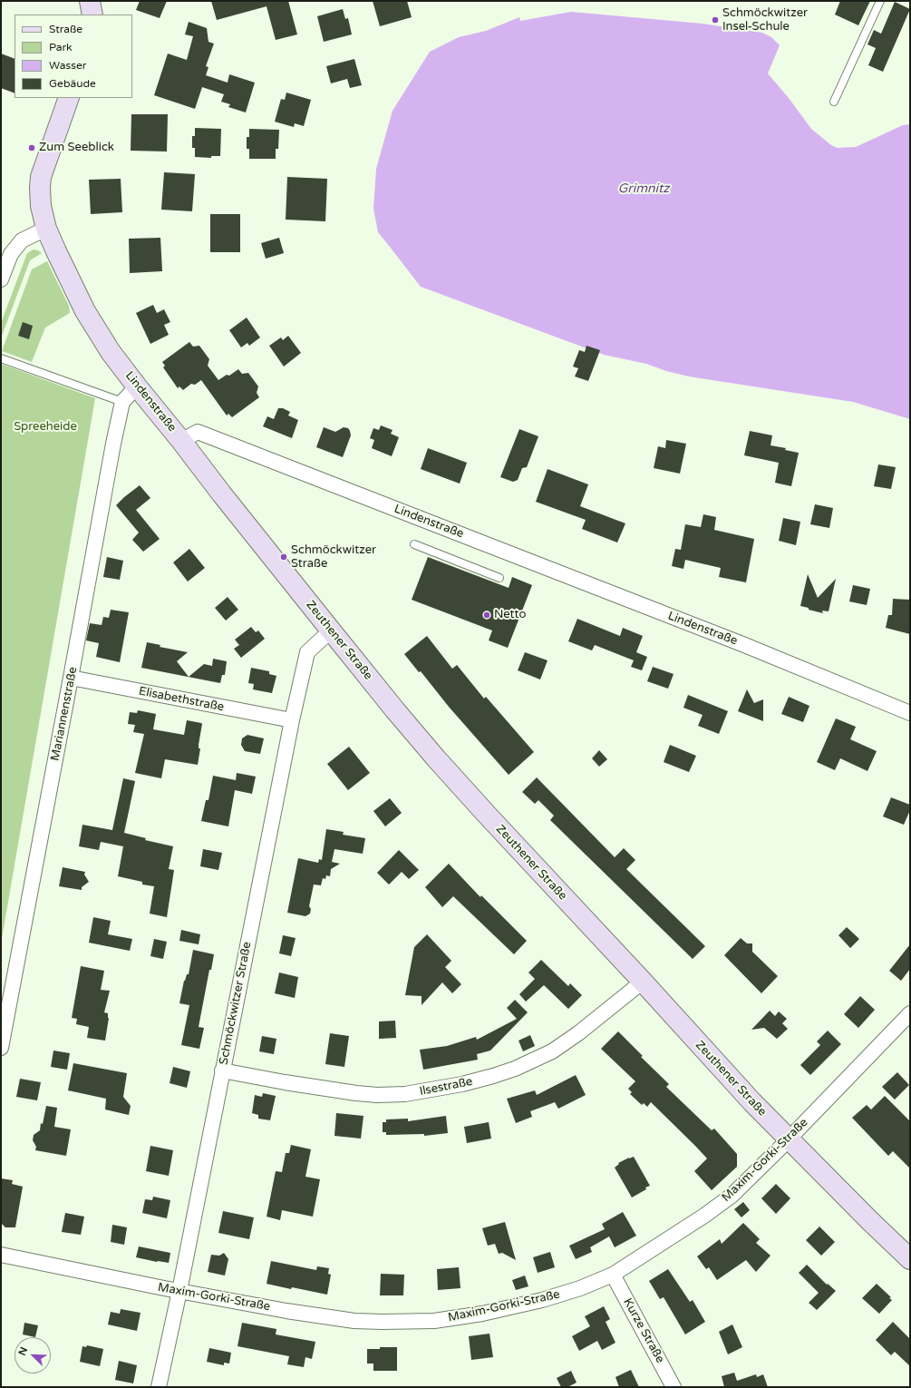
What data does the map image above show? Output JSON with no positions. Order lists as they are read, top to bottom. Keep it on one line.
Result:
{"streets":{"main road":["Lindenstraße","Zeuthener Straße"],"street":["Elisabethstraße","Mariannenstraße","Schmöckwitzer Straße","Ilsestraße","Maxim-Gorki-Straße","Kurze Straße"]},"crossings":[["Lindenstraße","Zeuthener Straße"],["Zeuthener Straße","Schmöckwitzer Straße"],["Zeuthener Straße","Ilsestraße"],["Zeuthener Straße","Maxim-Gorki-Straße"],["Elisabethstraße","Mariannenstraße"],["Elisabethstraße","Schmöckwitzer Straße"],["Schmöckwitzer Straße","Ilsestraße"],["Schmöckwitzer Straße","Maxim-Gorki-Straße"],["Maxim-Gorki-Straße","Kurze Straße"]],"water":["Grimnitz"],"parks":["Spreeheide"],"places":["Schmöckwitzer Insel-Schule","Zum Seeblick","Schmöckwitzer Straße","Netto"],"legend":["Straße","Park","Wasser","Gebäude"],"north":"top left"}
